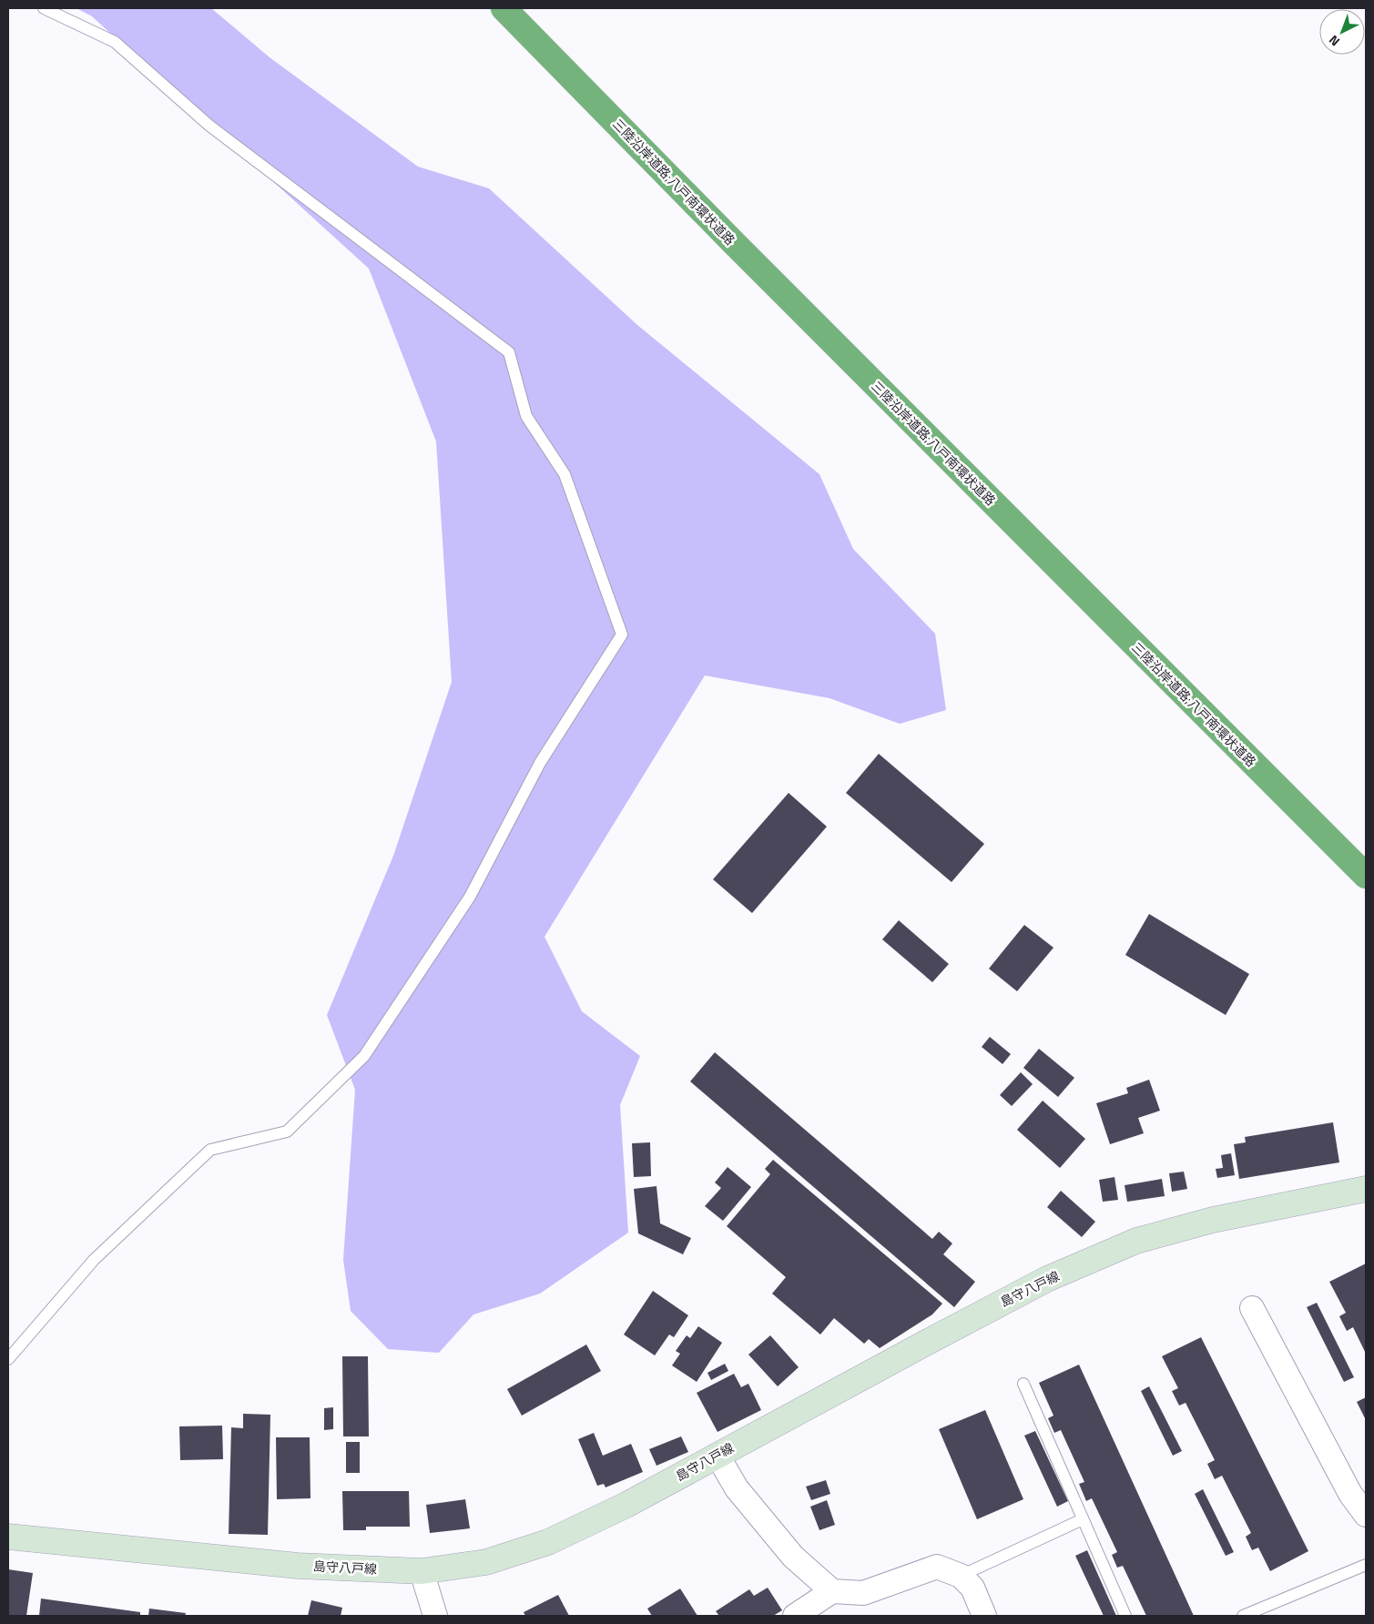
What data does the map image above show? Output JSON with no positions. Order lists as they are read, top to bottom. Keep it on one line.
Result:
{"streets":{"highway":["三陸沿岸道路;八戸南環状道路"],"main road":["島守八戸線"]},"north":"bottom left"}
